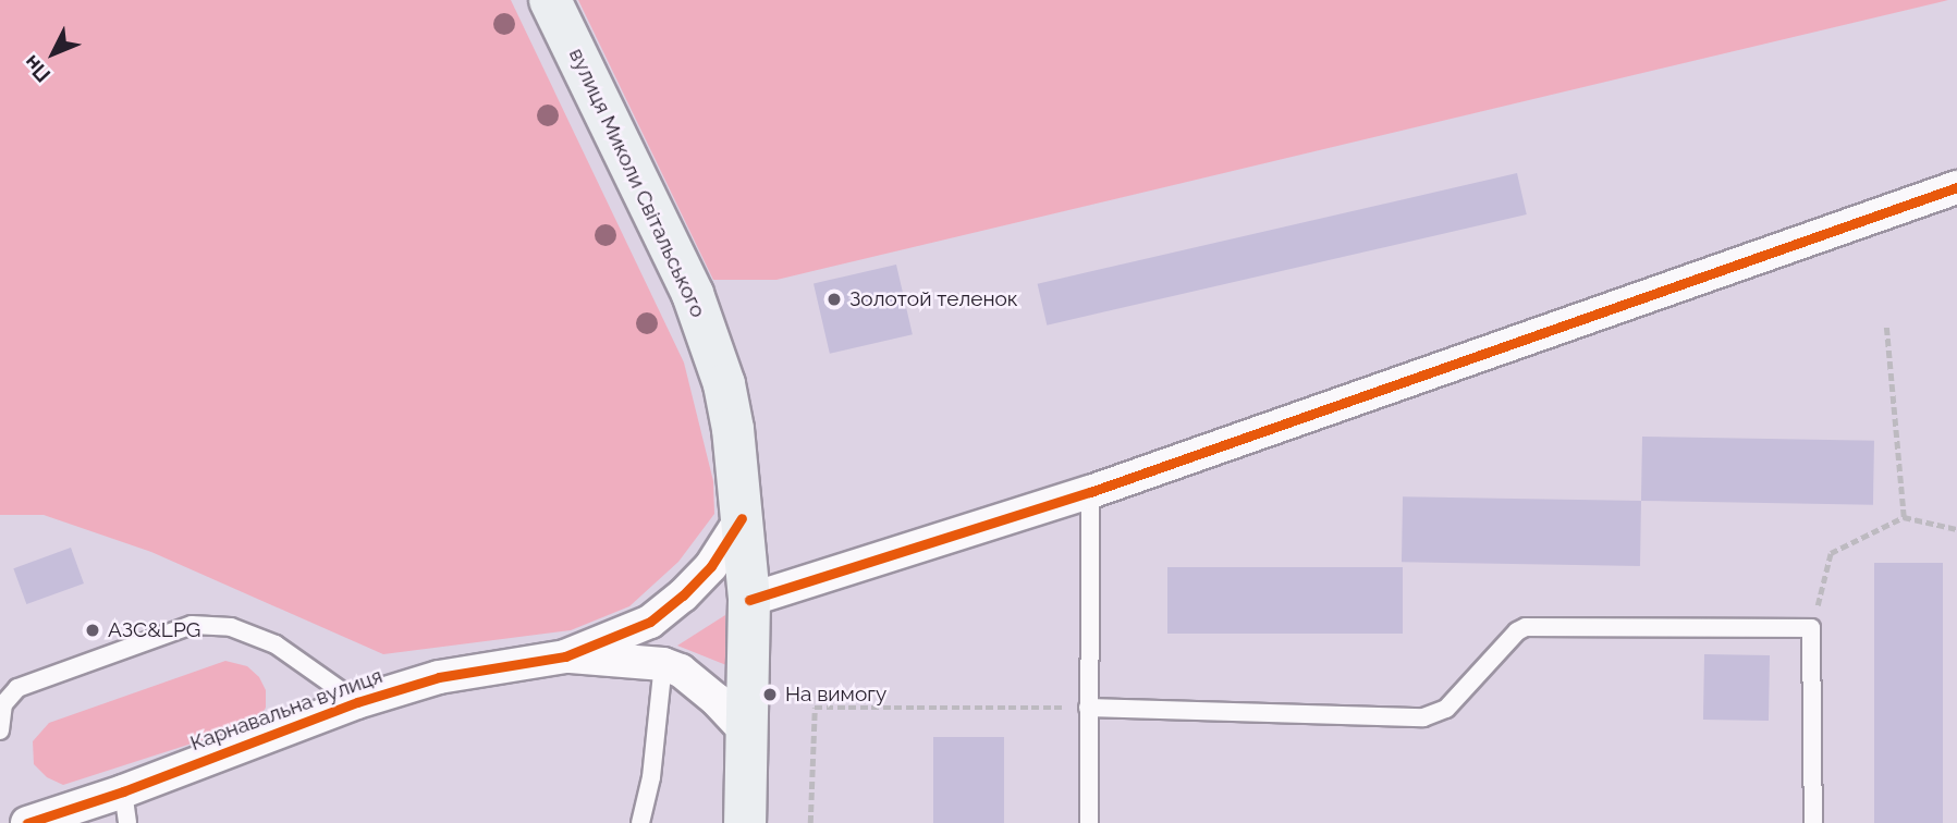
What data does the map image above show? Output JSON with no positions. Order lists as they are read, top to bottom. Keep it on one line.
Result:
{"streets":{"main road":["вулиця Миколи Світальського"],"street":["Карнавальна вулиця"]},"places":["Золотой теленок","АЗС&LPG","На вимогу"],"north":"bottom left"}
